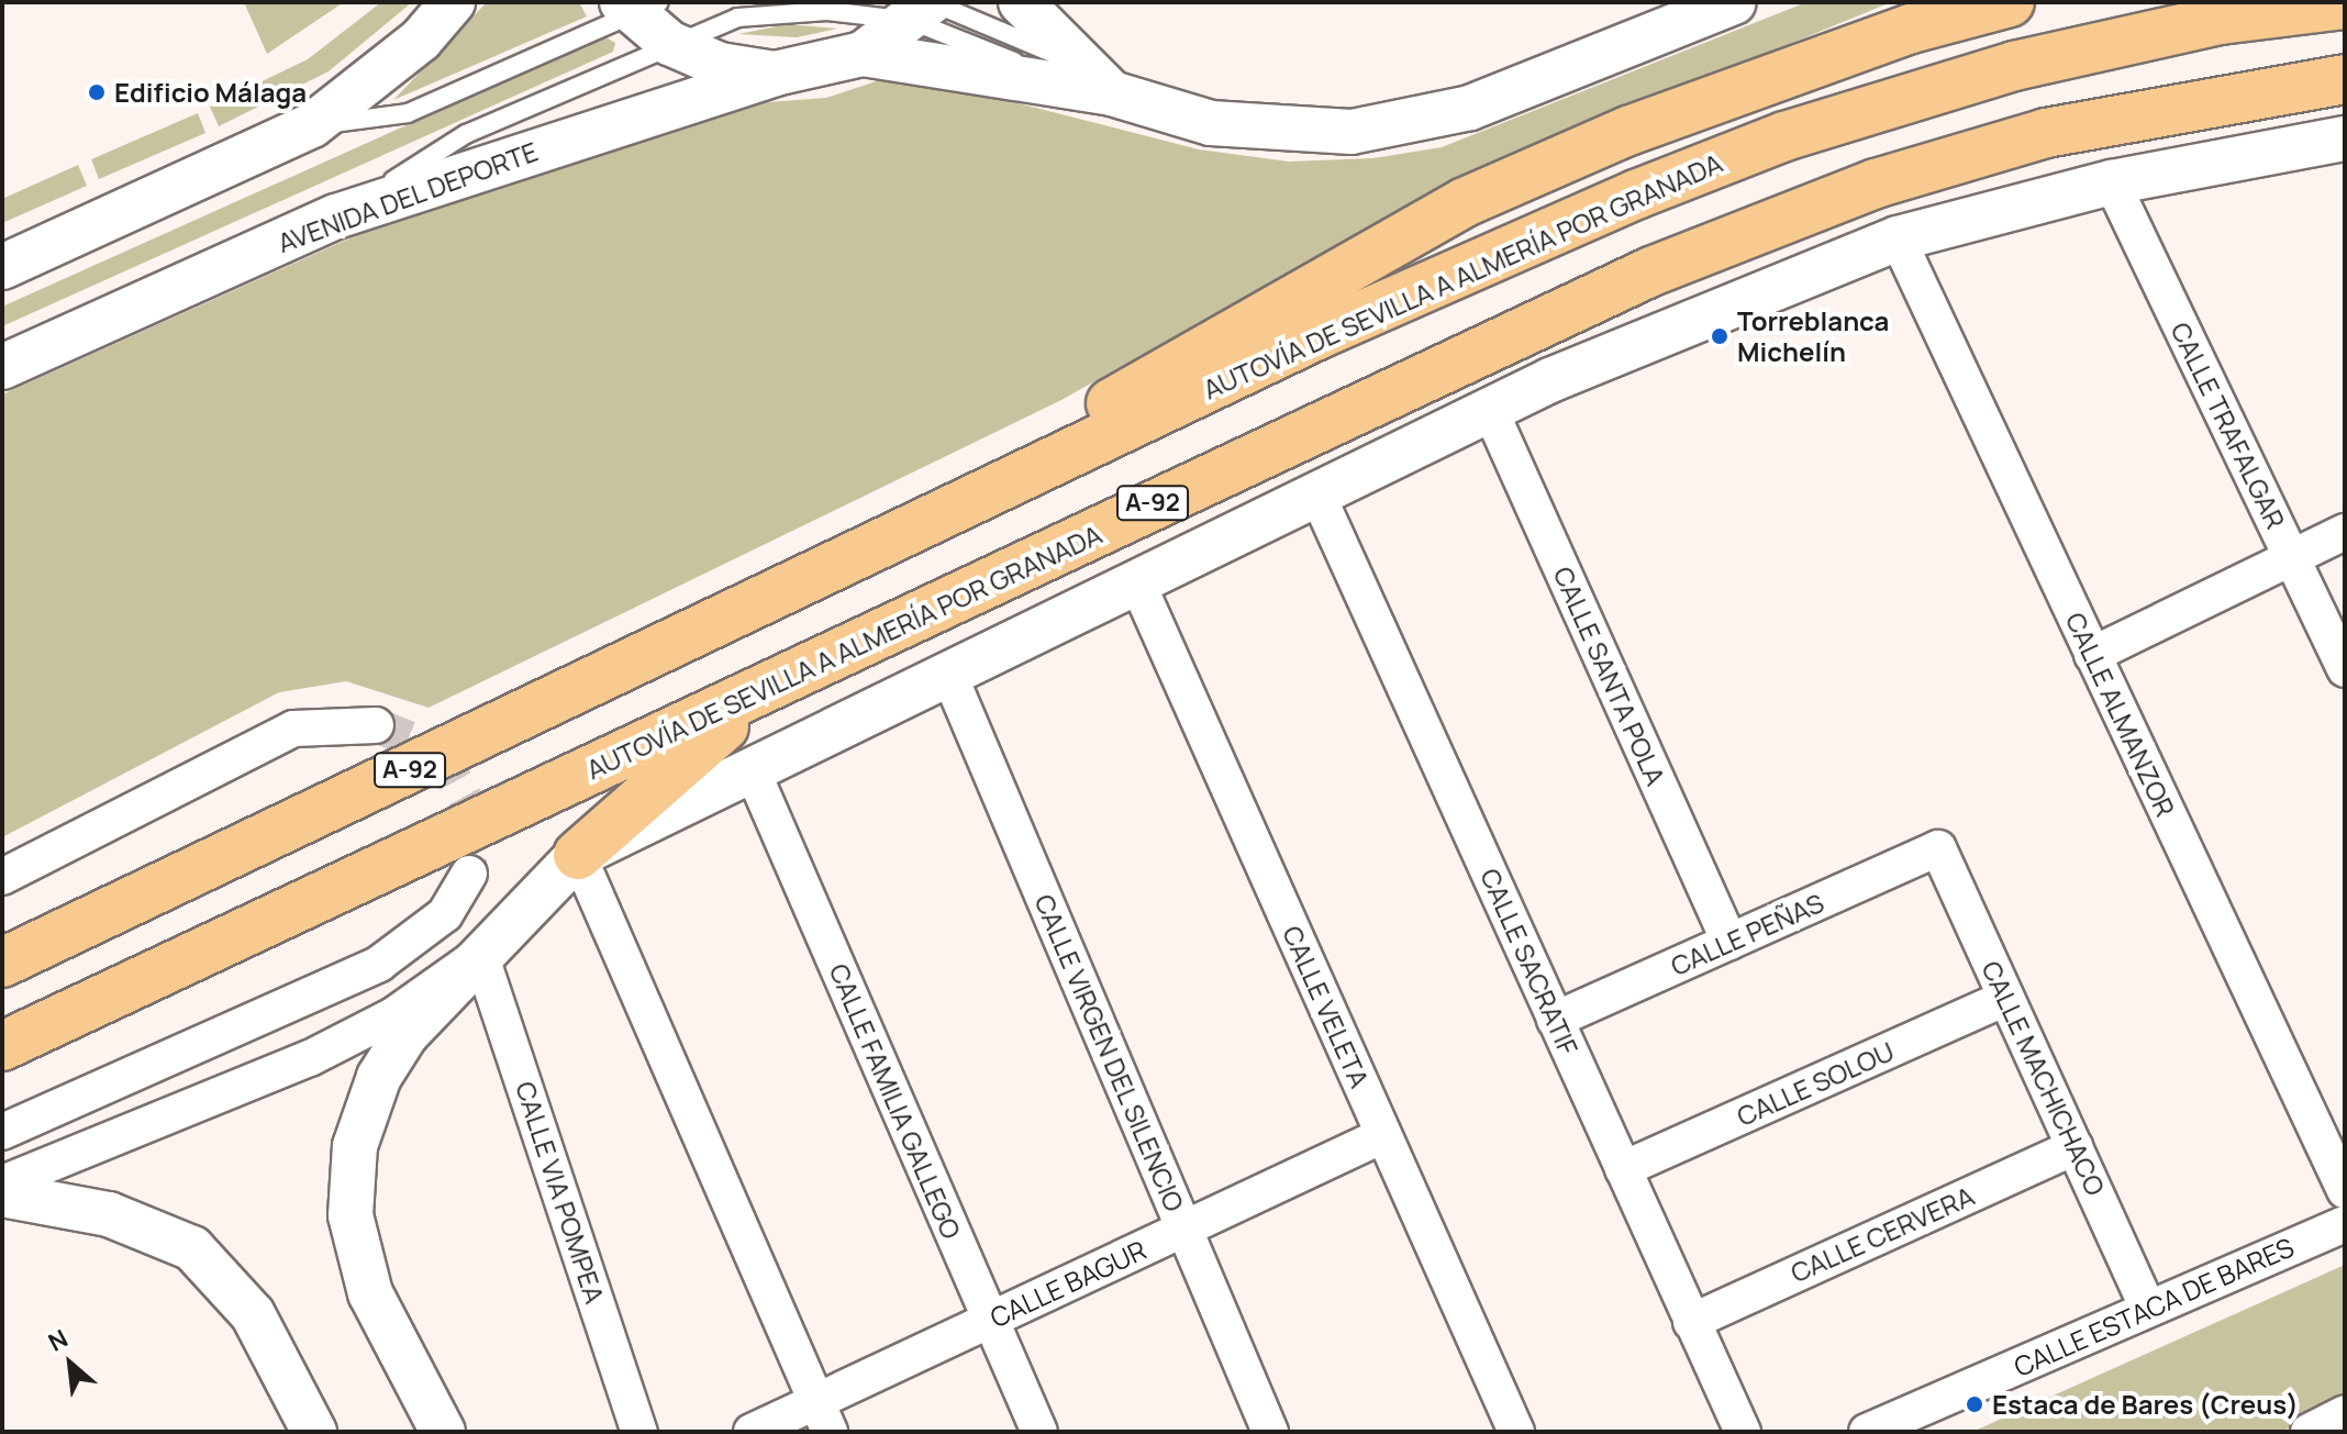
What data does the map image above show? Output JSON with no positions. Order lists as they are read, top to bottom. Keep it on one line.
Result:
{"streets":{"highway":["AUTOVÍA DE SEVILLA A ALMERÍA POR GRANADA","A-92"],"street":["AVENIDA DEL DEPORTE","CALLE TRAFALGAR","CALLE SANTA POLA","CALLE ALMANZOR","CALLE PEÑAS","CALLE SACRATIF","CALLE VELETA","CALLE VIRGEN DEL SILENCIO","CALLE MACHICHACO","CALLE SOLOU","CALLE FAMILIA GALLEGO","CALLE VIA POMPEA","CALLE CERVERA","CALLE BAGUR","CALLE ESTACA DE BARES"]},"crossings":[["CALLE SANTA POLA","CALLE PEÑAS"],["CALLE PEÑAS","CALLE SACRATIF"],["CALLE PEÑAS","CALLE MACHICHACO"],["CALLE SACRATIF","CALLE SOLOU"],["CALLE SACRATIF","CALLE CERVERA"],["CALLE VELETA","CALLE BAGUR"],["CALLE VIRGEN DEL SILENCIO","CALLE BAGUR"],["CALLE MACHICHACO","CALLE SOLOU"],["CALLE MACHICHACO","CALLE CERVERA"],["CALLE MACHICHACO","CALLE ESTACA DE BARES"],["CALLE FAMILIA GALLEGO","CALLE BAGUR"]],"places":["Edificio Málaga","Torreblanca Michelín","Estaca de Bares (Creus)"],"north":"top left"}
